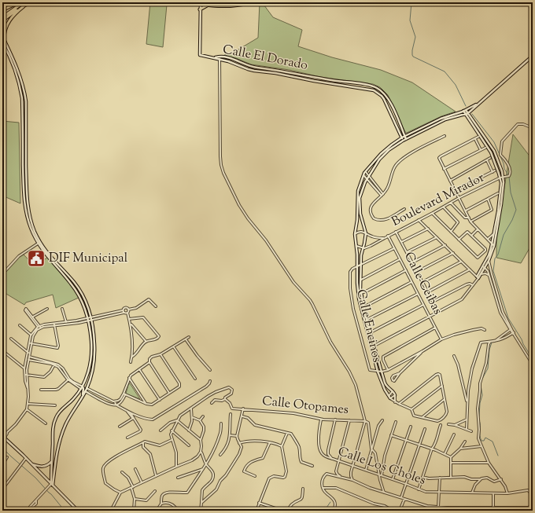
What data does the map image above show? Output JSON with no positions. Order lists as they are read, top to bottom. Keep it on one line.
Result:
{"streets":{"street":["Calle El Dorado","Boulevard Mirador","Calle Ceibas","Calle Encinos","Calle Otopames","Calle Los Choles"]},"crossings":[["Boulevard Mirador","Calle Ceibas"],["Calle Otopames","Calle Los Choles"]],"places":{"public building":["DIF Municipal"]}}
